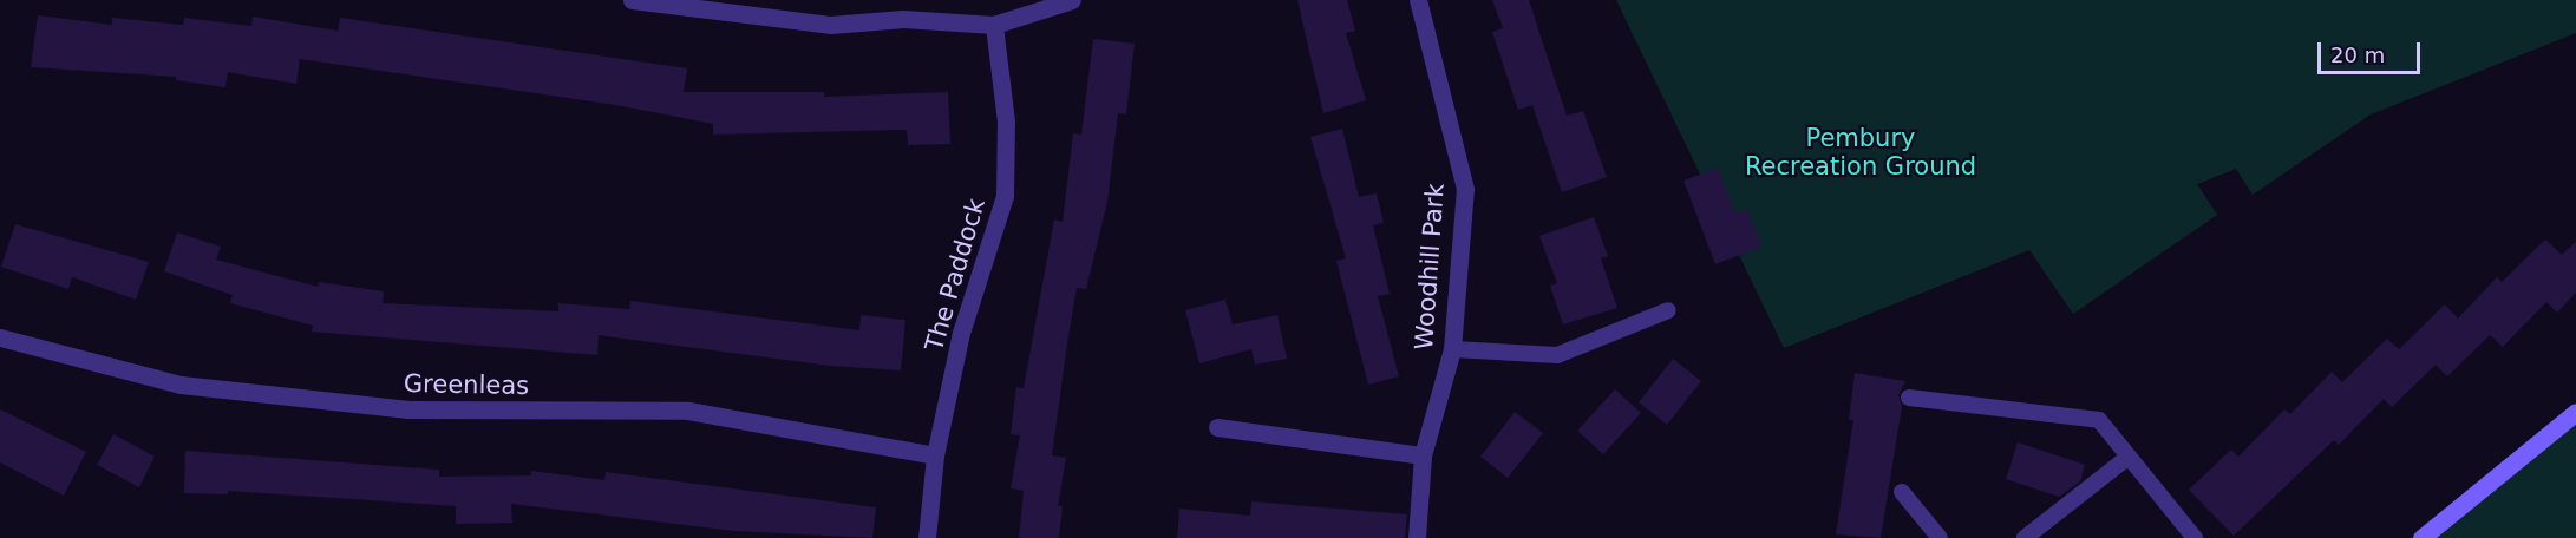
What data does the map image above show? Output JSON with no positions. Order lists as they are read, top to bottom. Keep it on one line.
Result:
{"streets":{"street":["Woodhill Park","The Paddock","Greenleas"]},"crossings":[["The Paddock","Greenleas"]],"parks":["Pembury Recreation Ground"],"scale_bar":"20 m"}
